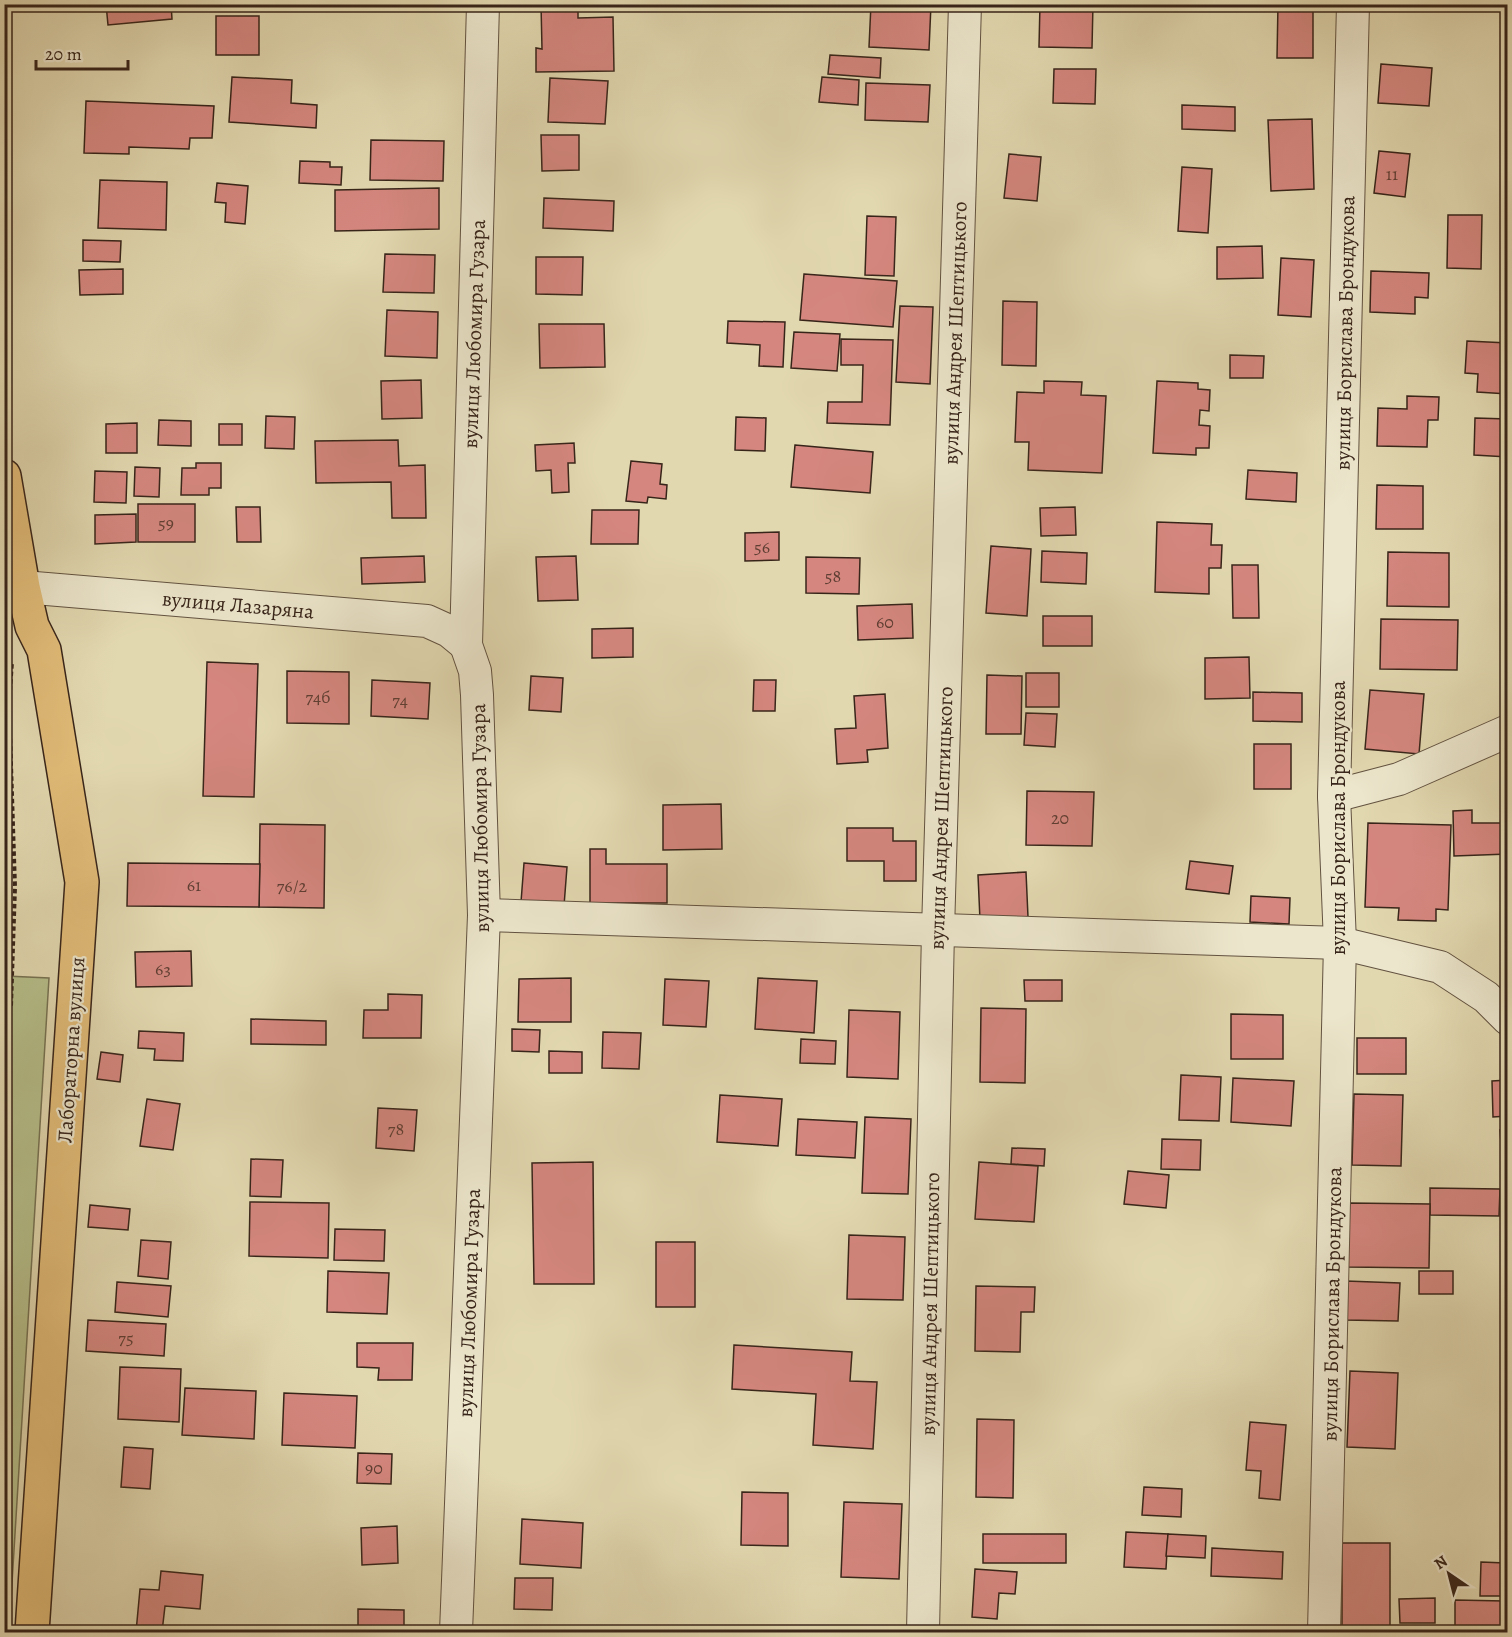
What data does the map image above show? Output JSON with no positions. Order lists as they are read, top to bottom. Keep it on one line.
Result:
{"streets":{"main road":["Лабораторна вулиця"],"street":["вулиця Андрея Шептицького","вулиця Борислава Брондукова","вулиця Любомира Гузара","вулиця Лазаряна"]},"crossings":[["вулиця Любомира Гузара","вулиця Лазаряна"],["вулиця Лазаряна","Лабораторна вулиця"]],"house_numbers":["11","59","56","58","60","74б","74","20","61","76/2","63","78","75","90"],"scale_bar":"20 m","north":"top left"}
